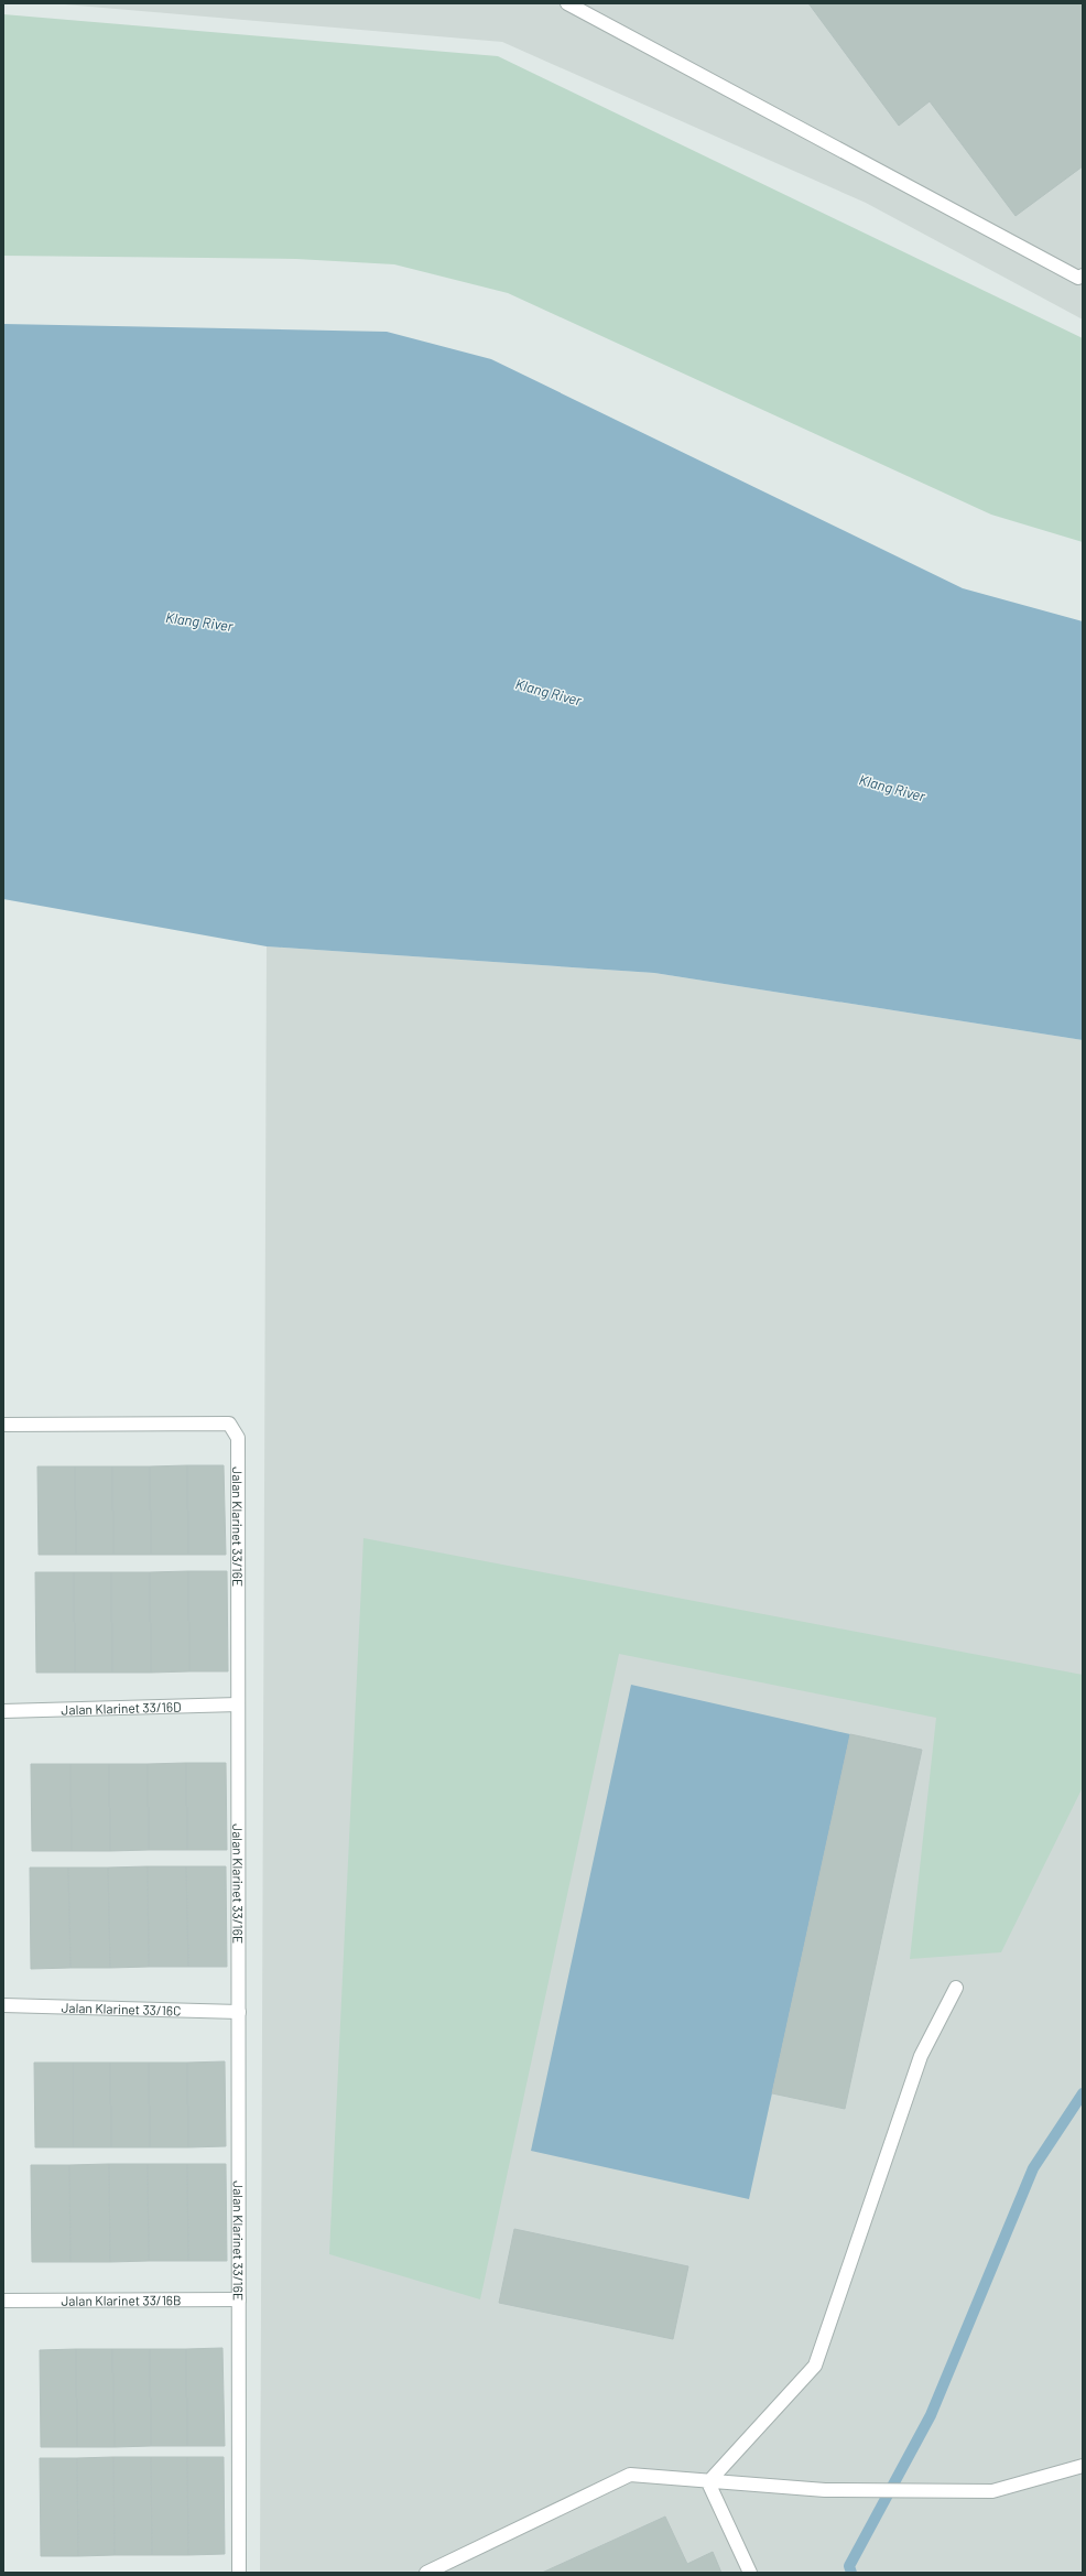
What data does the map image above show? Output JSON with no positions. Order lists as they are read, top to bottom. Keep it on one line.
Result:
{"streets":{"street":["Jalan Klarinet 33/16E","Jalan Klarinet 33/16D","Jalan Klarinet 33/16C","Jalan Klarinet 33/16B"]},"crossings":[["Jalan Klarinet 33/16E","Jalan Klarinet 33/16D"],["Jalan Klarinet 33/16E","Jalan Klarinet 33/16C"],["Jalan Klarinet 33/16E","Jalan Klarinet 33/16B"]],"water":["Klang River"]}
